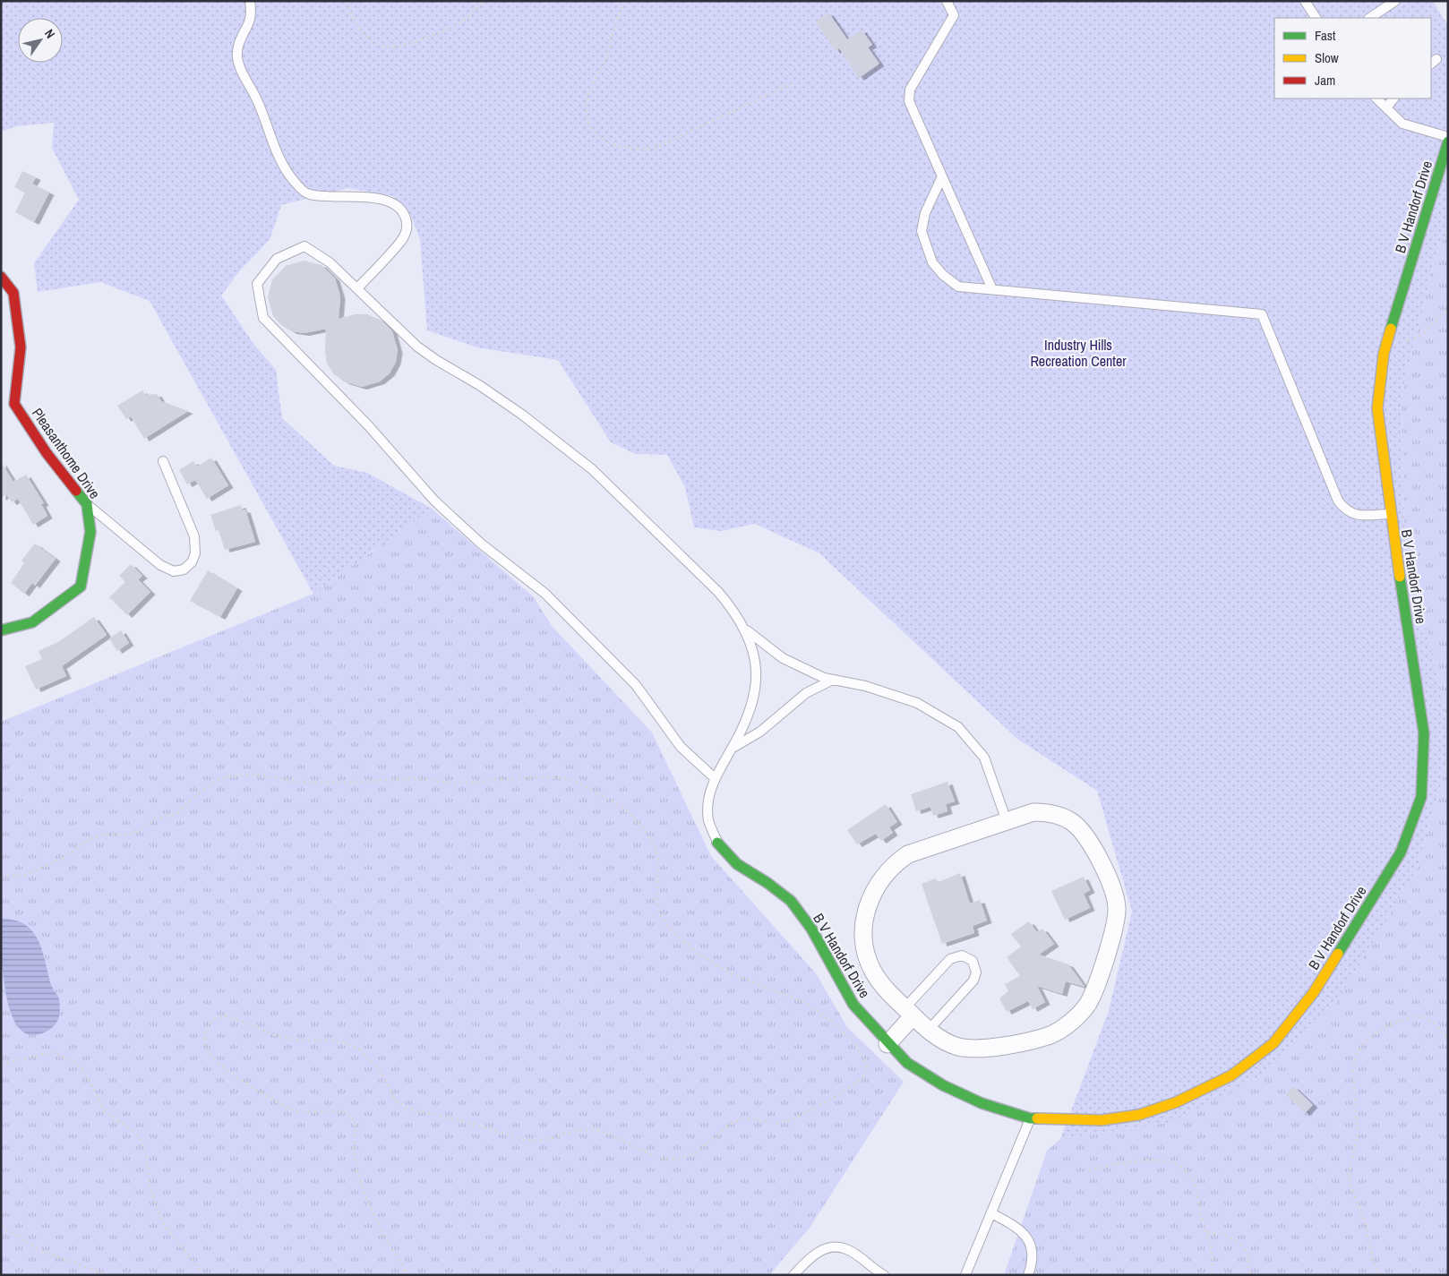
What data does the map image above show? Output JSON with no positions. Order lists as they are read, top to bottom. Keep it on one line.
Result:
{"streets":{"street":["B V Handorf Drive","Pleasanthome Drive"]},"parks":["Industry Hills Recreation Center"],"legend":["Fast","Slow","Jam"],"north":"top right"}
